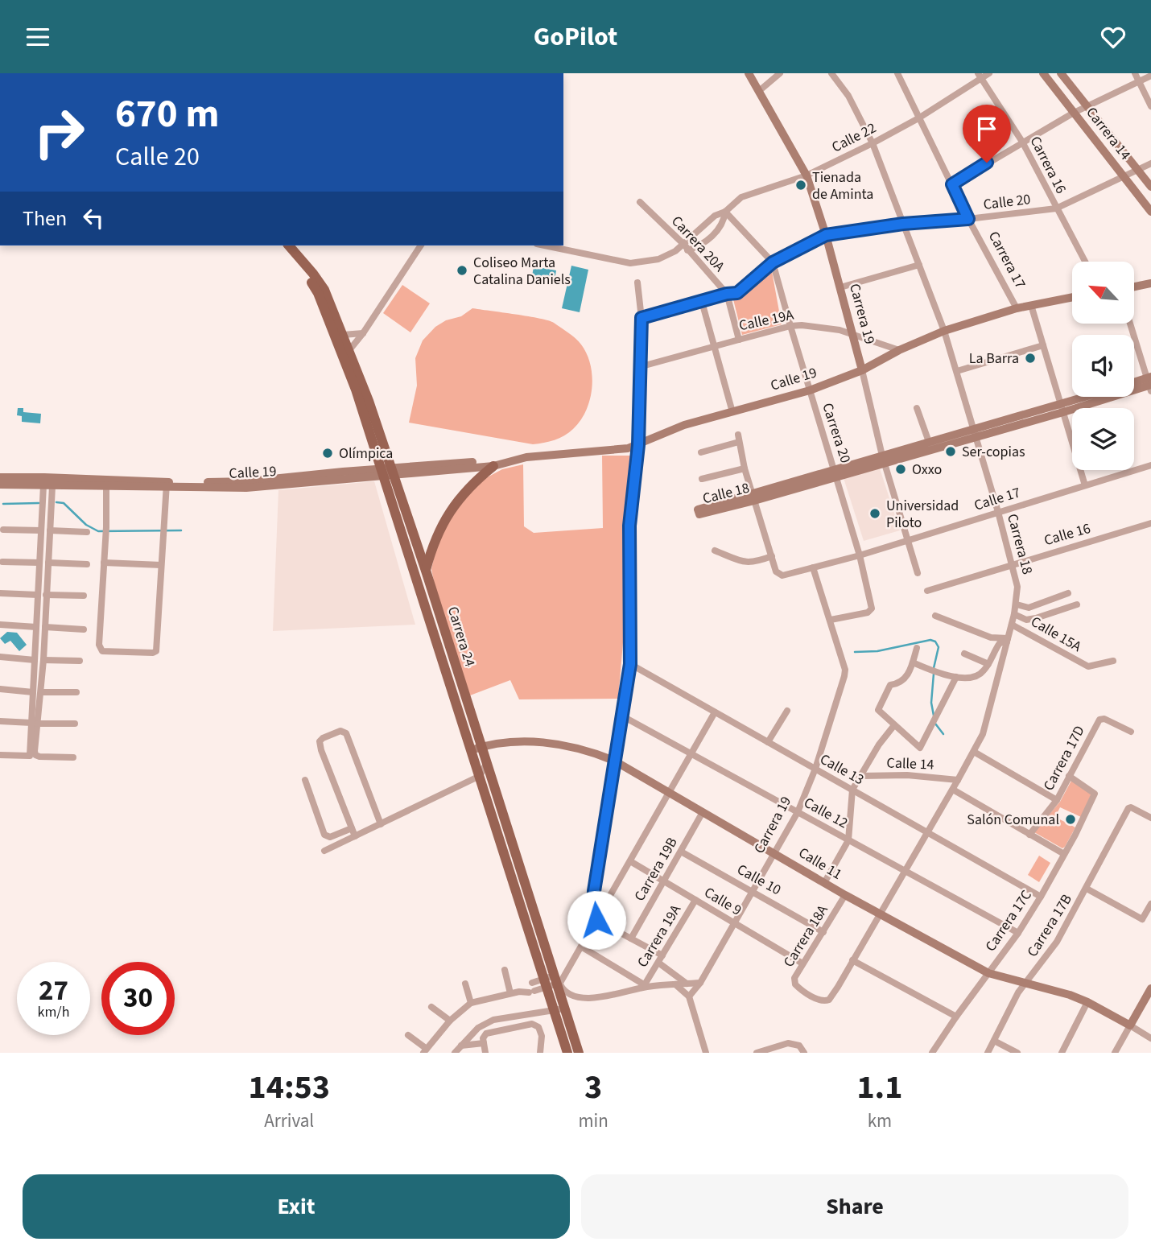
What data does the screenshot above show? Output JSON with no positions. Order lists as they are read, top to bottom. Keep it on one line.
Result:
{"streets":{"main road":["Carrera 24"],"street":["Carrera 14","Calle 22","Carrera 16","Calle 20","Carrera 20A","Carrera 17","Carrera 19","Calle 19A","Calle 19","Carrera 20","Calle 18","Calle 17","Calle 16","Carrera 18","Calle 15A","Carrera 17D","Calle 14","Calle 13","Calle 12","Calle 11","Carrera 19B","Calle 10","Calle 9","Carrera 17C","Carrera 17B","Carrera 19A","Carrera 18A"]},"crossings":[["Carrera 14","Calle 20"],["Calle 22","Carrera 16"],["Calle 22","Carrera 20A"],["Calle 22","Carrera 17"],["Calle 22","Carrera 19"],["Calle 22","Carrera 20"],["Calle 22","Carrera 18"],["Carrera 16","Calle 20"],["Calle 20","Carrera 20A"],["Calle 20","Carrera 17"],["Calle 20","Carrera 19"],["Calle 20","Carrera 20"],["Calle 20","Carrera 18"],["Carrera 20A","Calle 19A"],["Carrera 17","Calle 19"],["Carrera 17","Calle 18"],["Carrera 17","Calle 17"],["Carrera 19","Calle 19A"],["Carrera 19","Calle 19"],["Carrera 19","Carrera 20"],["Carrera 19","Calle 18"],["Carrera 19","Calle 17"],["Carrera 19","Calle 13"],["Carrera 19","Calle 12"],["Carrera 19","Calle 11"],["Carrera 19","Calle 10"],["Carrera 19","Calle 9"],["Calle 19A","Calle 19"],["Calle 19A","Carrera 20"],["Calle 19","Carrera 20"],["Calle 19","Carrera 18"],["Calle 19","Carrera 24"],["Carrera 20","Calle 18"],["Carrera 20","Calle 17"],["Calle 18","Carrera 18"],["Calle 17","Carrera 18"],["Calle 16","Carrera 18"],["Carrera 18","Calle 15A"],["Carrera 18","Calle 14"],["Carrera 18","Calle 13"],["Carrera 18","Calle 12"],["Carrera 18","Calle 11"],["Carrera 18","Carrera 18A"],["Carrera 24","Calle 11"],["Carrera 17D","Carrera 17C"],["Calle 13","Carrera 17C"],["Calle 12","Carrera 17C"],["Calle 11","Carrera 19B"],["Calle 11","Carrera 17C"],["Calle 11","Carrera 17B"],["Calle 11","Carrera 18A"],["Carrera 19B","Calle 10"],["Carrera 19B","Calle 9"],["Calle 10","Carrera 18A"],["Calle 9","Carrera 19A"],["Calle 9","Carrera 18A"]],"places":["Tienada de Aminta","Coliseo Marta Catalina Daniels","La Barra","Ser-copias","Olímpica","Oxxo","Universidad Piloto","Salón Comunal"],"north":"top left","page":{"header":"GoPilot","turn":["670 m","Calle 20"],"then":"Then","speed":"27 km/h","limit":"30","eta":["14:53","Arrival","3","min","1.1","km"],"buttons":["Exit","Share"]}}
